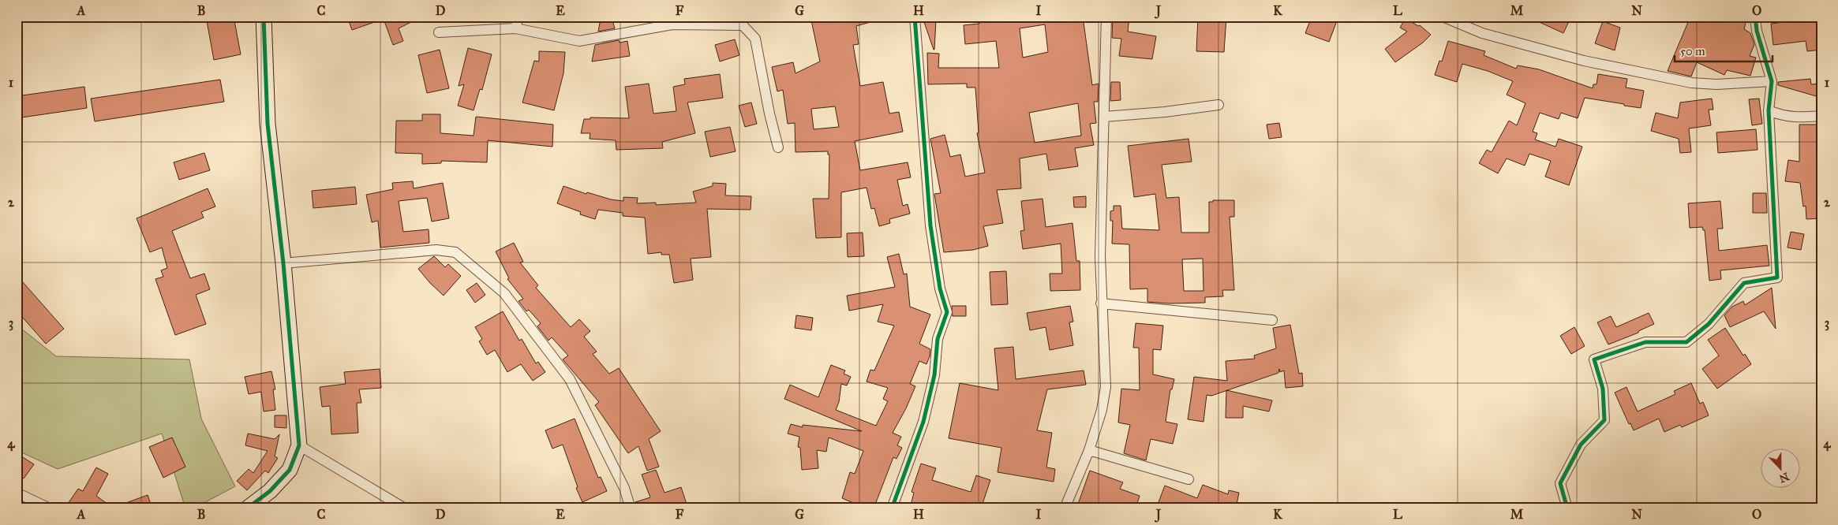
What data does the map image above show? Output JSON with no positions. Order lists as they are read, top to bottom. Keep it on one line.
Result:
{"scale_bar":"50 m","north":"bottom","grid":{"columns":["A","B","C","D","E","F","G","H","I","J","K","L","M","N","O"],"rows":["1","2","3","4"]}}
